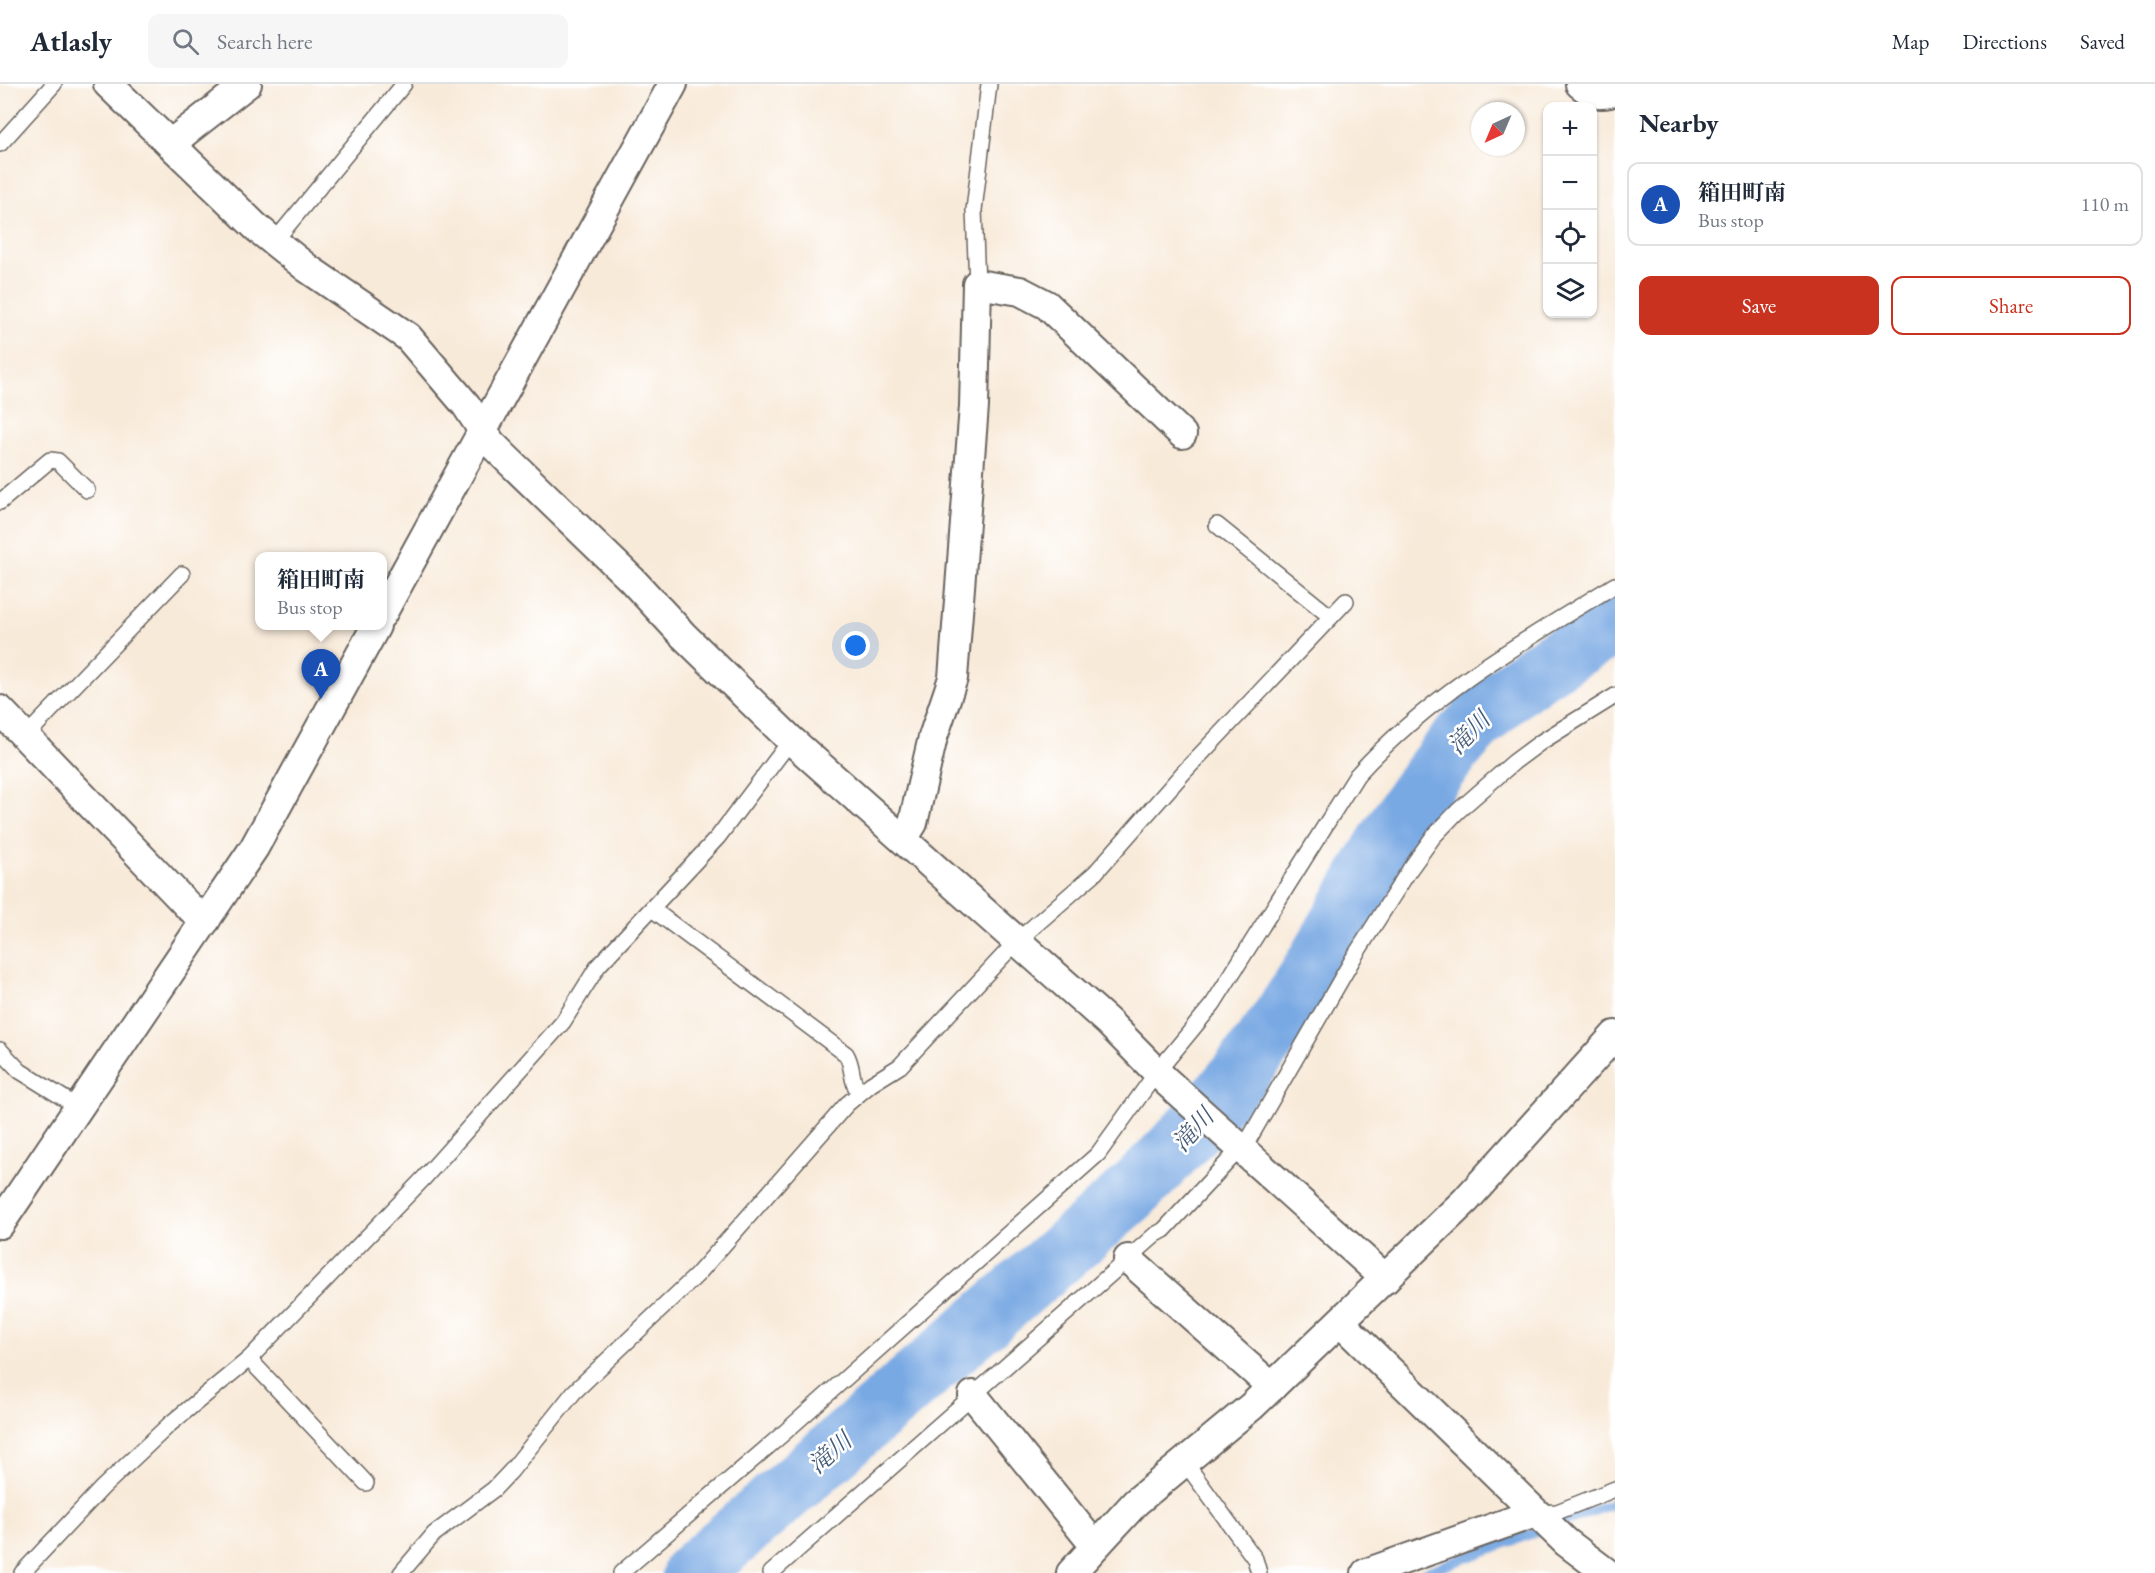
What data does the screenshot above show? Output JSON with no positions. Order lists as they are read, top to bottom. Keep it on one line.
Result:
{"water":["滝川"],"north":"bottom left","page":{"header":"Atlasly","search":"Search here","nav":["Map","Directions","Saved"],"heading":"Nearby","map_buttons":["+","−"],"list":[{"mark":"A","name":"箱田町南","note":"Bus stop","value":"110 m"}],"buttons":["Save","Share"],"popup":["箱田町南","Bus stop"],"pins":"A"}}
